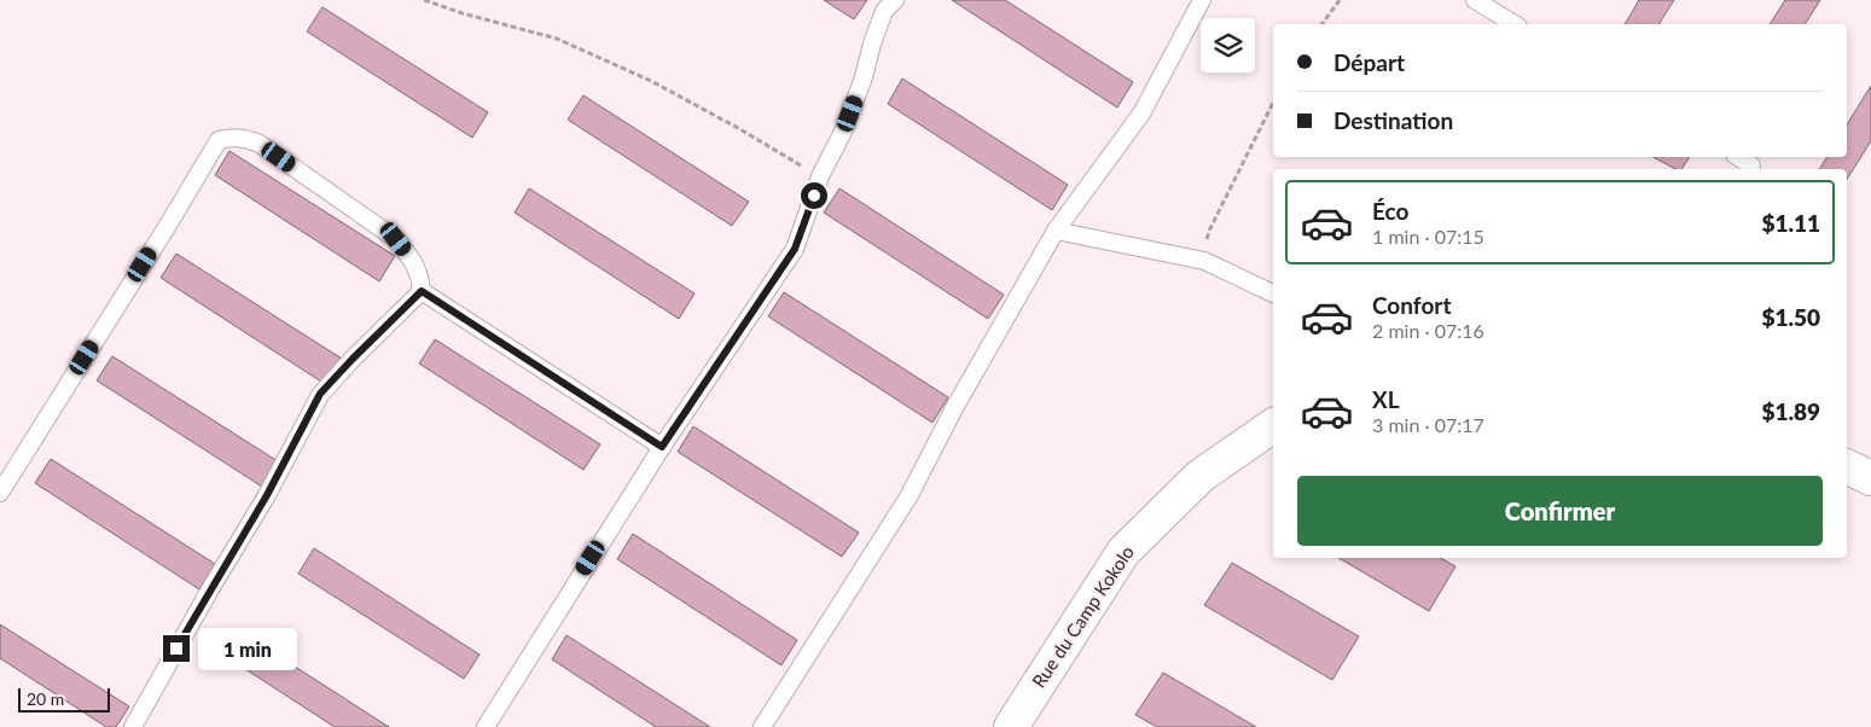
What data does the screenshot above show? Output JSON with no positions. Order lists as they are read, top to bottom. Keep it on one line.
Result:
{"streets":{"street":["Rue du Camp Kokolo"]},"scale_bar":"20 m","page":{"banner":["Départ","Destination"],"list":[{"name":"Éco","note":"1 min · 07:15","value":"$1.11"},{"name":"Confort","note":"2 min · 07:16","value":"$1.50"},{"name":"XL","note":"3 min · 07:17","value":"$1.89"}],"buttons":"Confirmer","bubble":"1 min","scale":"20 m"}}
